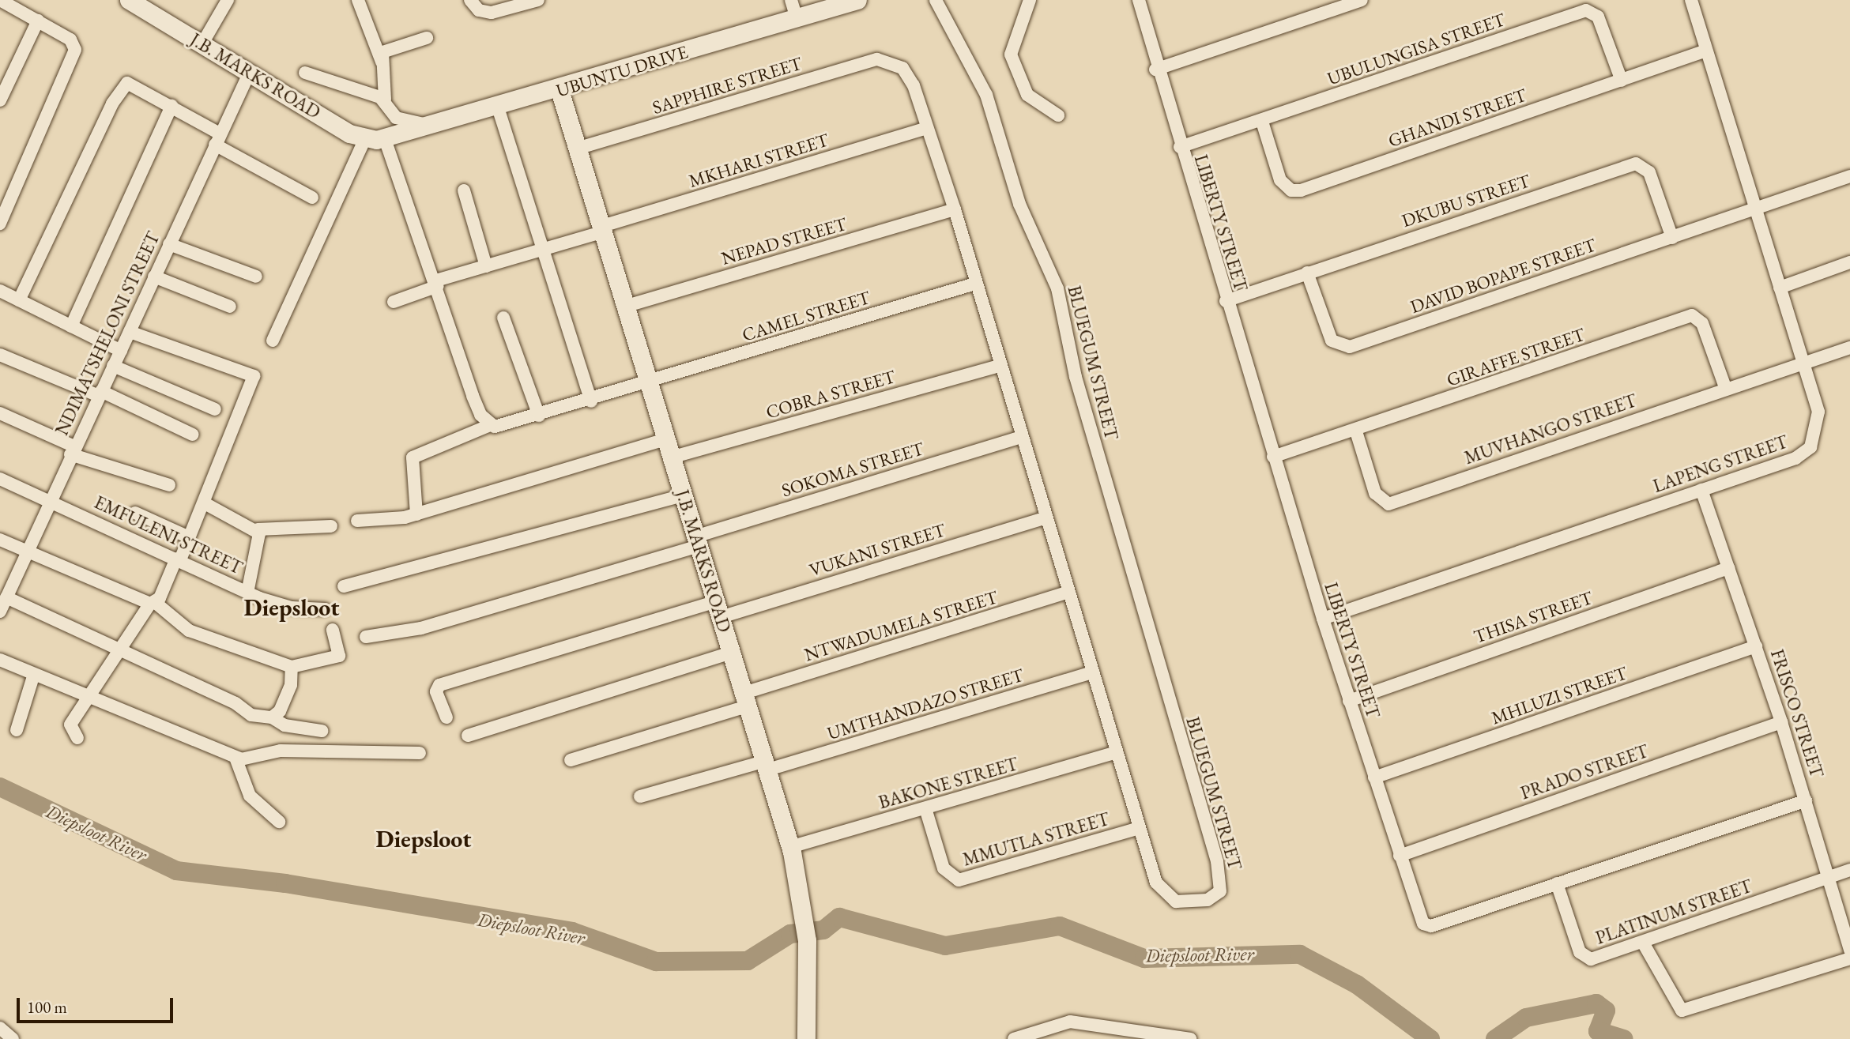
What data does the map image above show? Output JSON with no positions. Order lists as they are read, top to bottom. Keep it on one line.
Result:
{"streets":{"street":["UBULUNGISA STREET","UBUNTU DRIVE","J.B. MARKS ROAD","SAPPHIRE STREET","GHANDI STREET","MKHARI STREET","DKUBU STREET","LIBERTY STREET","NEPAD STREET","DAVID BOPAPE STREET","CAMEL STREET","NDIMATSHELONI STREET","GIRAFFE STREET","BLUEGUM STREET","COBRA STREET","MUVHANGO STREET","LAPENG STREET","SOKOMA STREET","EMFULENI STREET","VUKANI STREET","THISA STREET","NTWADUMELA STREET","MHLUZI STREET","UMTHANDAZO STREET","FRISCO STREET","PRADO STREET","BAKONE STREET","MMUTLA STREET","PLATINUM STREET"]},"crossings":[["UBULUNGISA STREET","GHANDI STREET"],["UBULUNGISA STREET","LIBERTY STREET"],["UBUNTU DRIVE","J.B. MARKS ROAD"],["J.B. MARKS ROAD","SAPPHIRE STREET"],["J.B. MARKS ROAD","MKHARI STREET"],["J.B. MARKS ROAD","NEPAD STREET"],["J.B. MARKS ROAD","CAMEL STREET"],["J.B. MARKS ROAD","NDIMATSHELONI STREET"],["J.B. MARKS ROAD","COBRA STREET"],["J.B. MARKS ROAD","SOKOMA STREET"],["J.B. MARKS ROAD","VUKANI STREET"],["J.B. MARKS ROAD","NTWADUMELA STREET"],["J.B. MARKS ROAD","UMTHANDAZO STREET"],["J.B. MARKS ROAD","BAKONE STREET"],["SAPPHIRE STREET","BLUEGUM STREET"],["GHANDI STREET","LAPENG STREET"],["MKHARI STREET","BLUEGUM STREET"],["DKUBU STREET","LIBERTY STREET"],["DKUBU STREET","DAVID BOPAPE STREET"],["LIBERTY STREET","GIRAFFE STREET"],["LIBERTY STREET","LAPENG STREET"],["LIBERTY STREET","THISA STREET"],["LIBERTY STREET","MHLUZI STREET"],["LIBERTY STREET","FRISCO STREET"],["LIBERTY STREET","PRADO STREET"],["LIBERTY STREET","PLATINUM STREET"],["NEPAD STREET","BLUEGUM STREET"],["DAVID BOPAPE STREET","LAPENG STREET"],["CAMEL STREET","BLUEGUM STREET"],["NDIMATSHELONI STREET","EMFULENI STREET"],["GIRAFFE STREET","MUVHANGO STREET"],["BLUEGUM STREET","COBRA STREET"],["BLUEGUM STREET","SOKOMA STREET"],["BLUEGUM STREET","VUKANI STREET"],["BLUEGUM STREET","NTWADUMELA STREET"],["BLUEGUM STREET","UMTHANDAZO STREET"],["BLUEGUM STREET","BAKONE STREET"],["BLUEGUM STREET","MMUTLA STREET"],["MUVHANGO STREET","LAPENG STREET"],["LAPENG STREET","FRISCO STREET"],["THISA STREET","FRISCO STREET"],["MHLUZI STREET","FRISCO STREET"],["FRISCO STREET","PRADO STREET"],["FRISCO STREET","PLATINUM STREET"],["BAKONE STREET","MMUTLA STREET"]],"districts":["Diepsloot","Diepsloot"],"water":["Diepsloot River"],"scale_bar":"100 m"}
